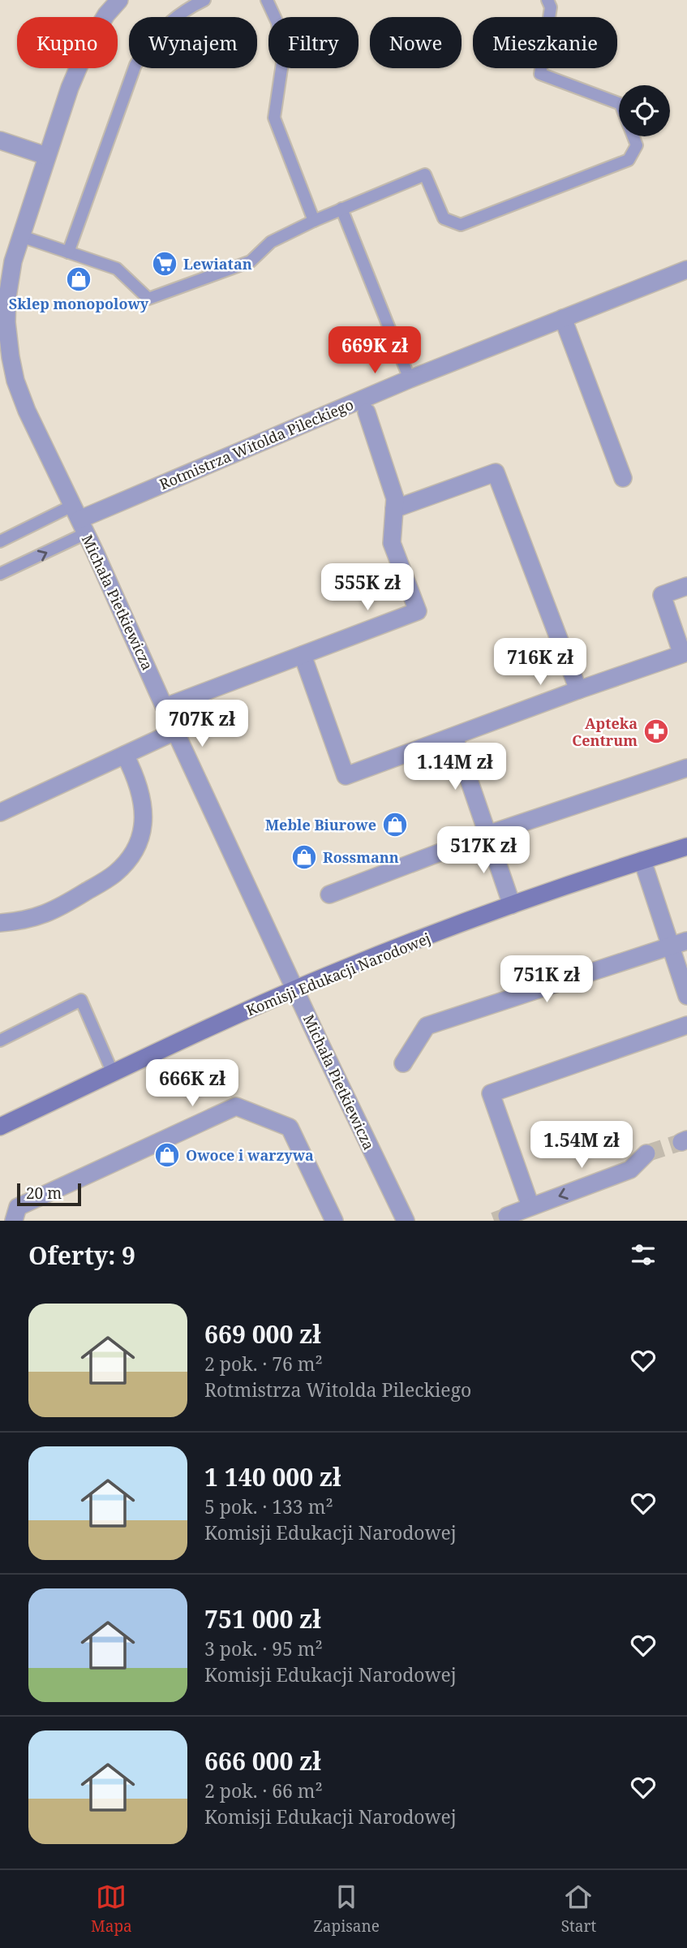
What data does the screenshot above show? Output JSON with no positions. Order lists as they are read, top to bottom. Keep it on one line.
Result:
{"streets":{"street":["Rotmistrza Witolda Pileckiego","Michała Pietkiewicza","Komisji Edukacji Narodowej"]},"crossings":[["Rotmistrza Witolda Pileckiego","Michała Pietkiewicza"],["Michała Pietkiewicza","Komisji Edukacji Narodowej"]],"places":{"supermarket":["Lewiatan"],"shop":["Sklep monopolowy","Meble Biurowe","Rossmann","Owoce i warzywa"],"pharmacy":["Apteka Centrum"]},"scale_bar":"20 m","page":{"chip":["Kupno","Wynajem","Filtry","Nowe","Mieszkanie"],"price":["669K zł","555K zł","716K zł","707K zł","1.14M zł","517K zł","751K zł","666K zł","1.54M zł"],"scale":"20 m","heading":"Oferty: 9","list":[{"name":"669 000 zł","note":"2 pok. · 76 m² · Rotmistrza Witolda Pileckiego"},{"name":"1 140 000 zł","note":"5 pok. · 133 m² · Komisji Edukacji Narodowej"},{"name":"751 000 zł","note":"3 pok. · 95 m² · Komisji Edukacji Narodowej"},{"name":"666 000 zł","note":"2 pok. · 66 m² · Komisji Edukacji Narodowej"}],"tabs":["Mapa","Zapisane","Start"]}}
